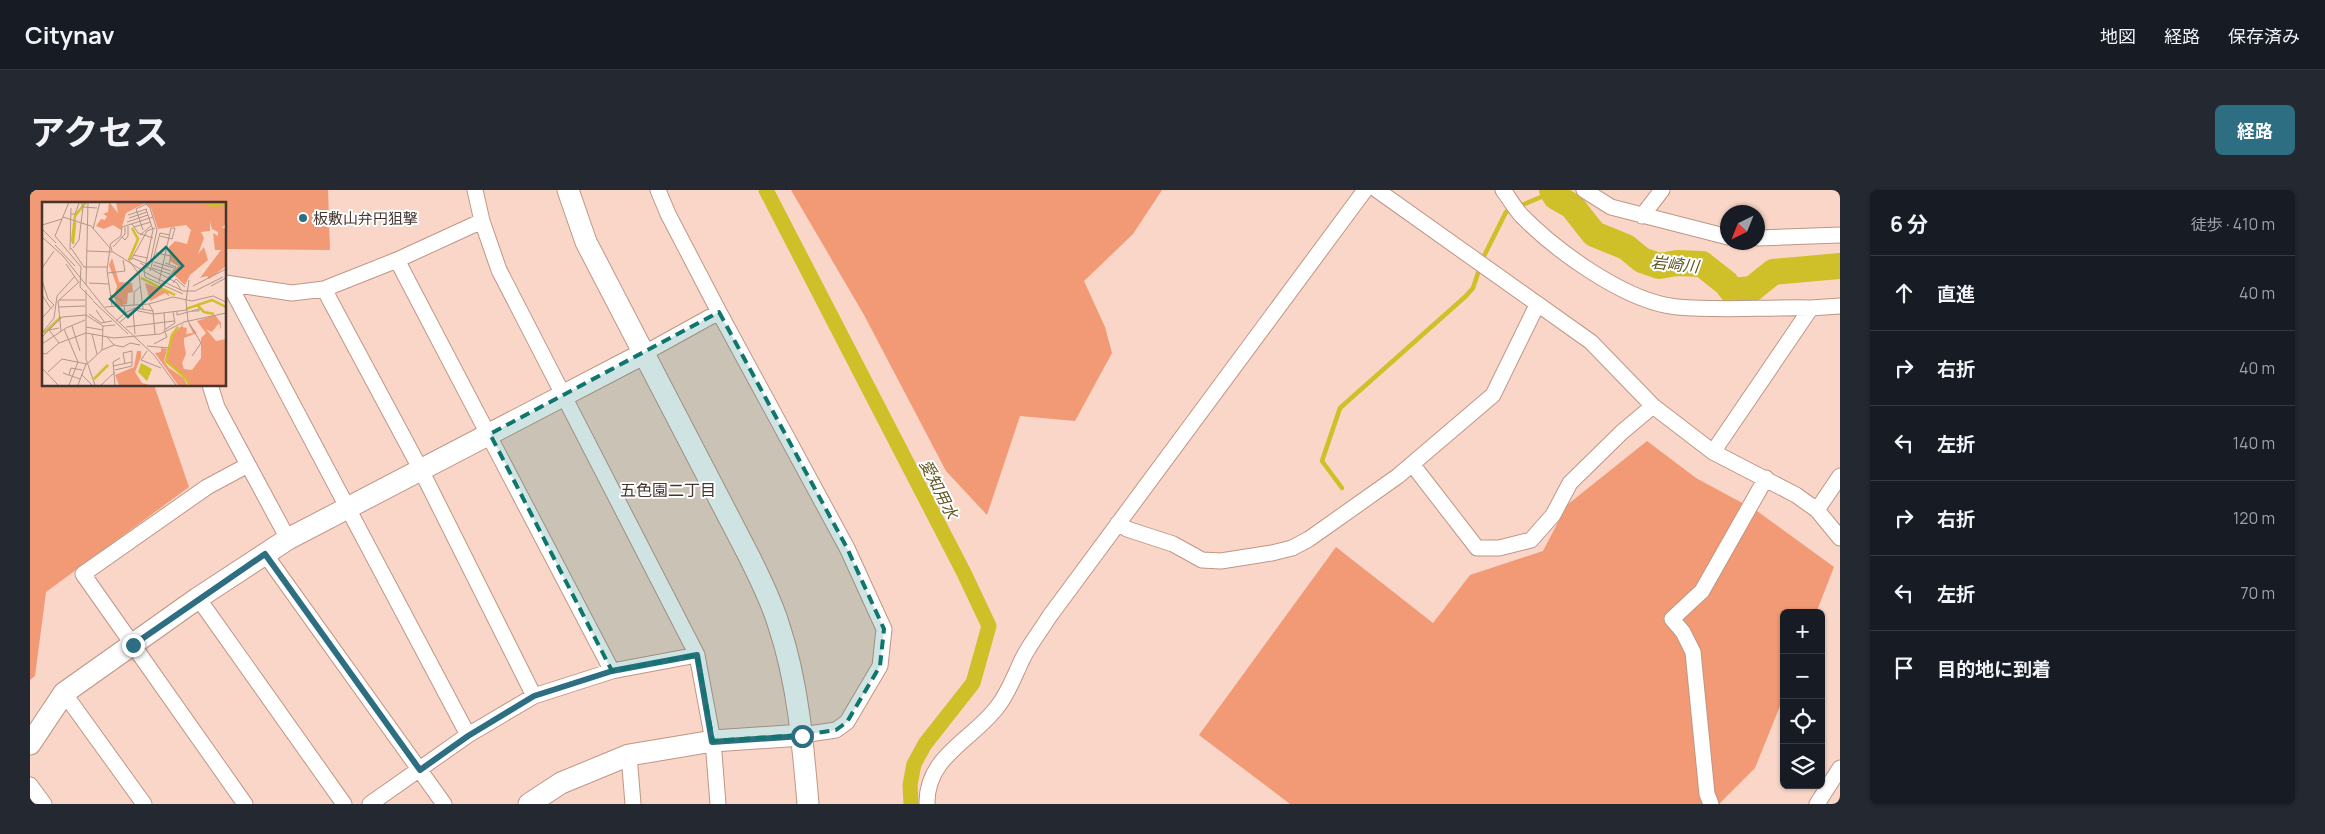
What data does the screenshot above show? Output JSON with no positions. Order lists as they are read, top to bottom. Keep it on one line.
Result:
{"districts":["五色園二丁目"],"water":["岩崎川","愛知用水"],"places":["板敷山弁円狙撃"],"north":"bottom left","page":{"header":"Citynav","nav":["地図","経路","保存済み"],"title":"アクセス","buttons":"経路","heading":["6 分","徒歩 · 410 m"],"list":[["直進","40 m"],["右折","40 m"],["左折","140 m"],["右折","120 m"],["左折","70 m"],"目的地に到着"],"map_buttons":["+","−"]}}
